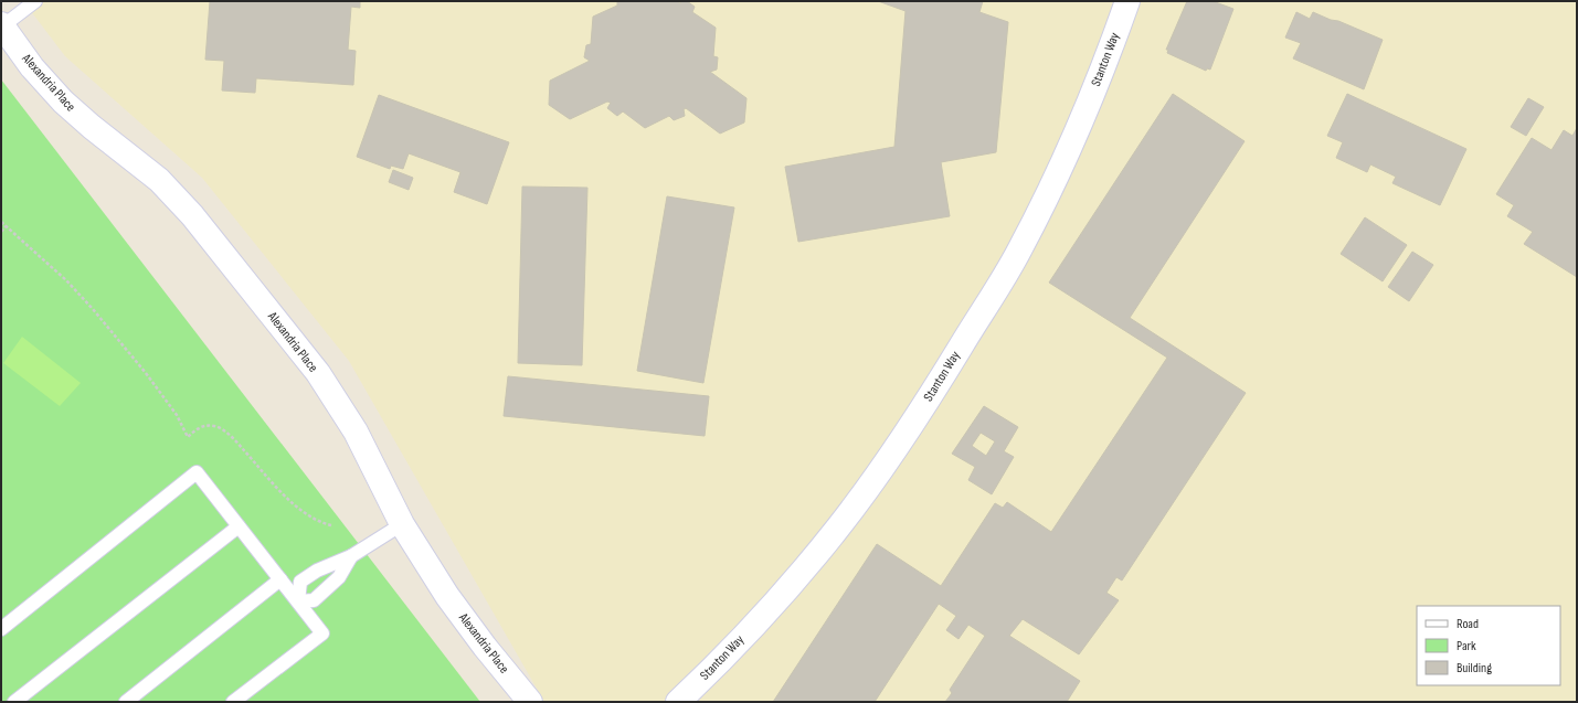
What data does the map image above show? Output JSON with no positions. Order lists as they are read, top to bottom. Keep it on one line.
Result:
{"streets":{"street":["Stanton Way","Alexandria Place"]},"legend":["Road","Park","Building"]}
